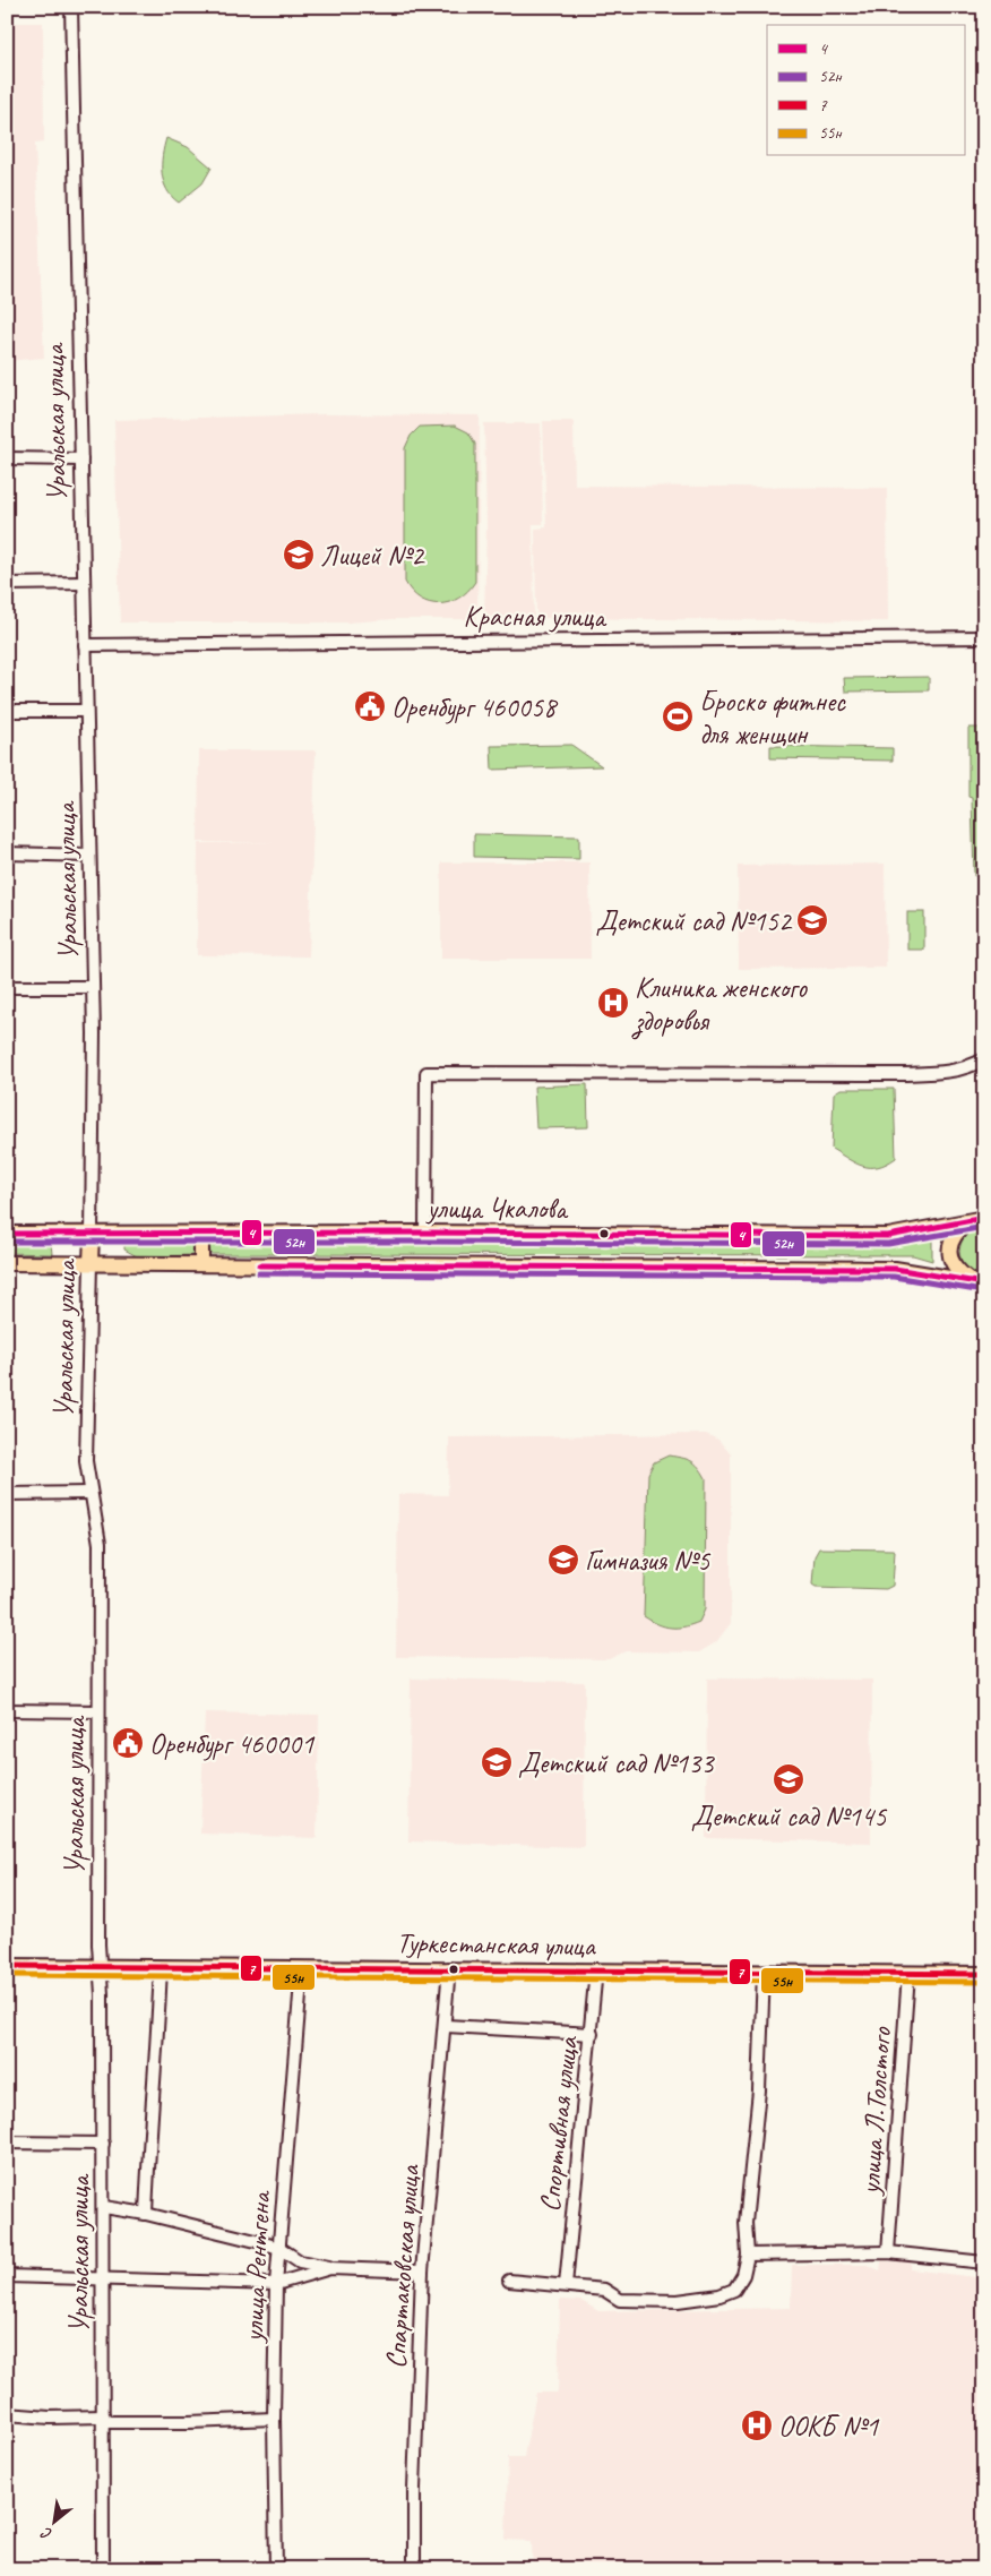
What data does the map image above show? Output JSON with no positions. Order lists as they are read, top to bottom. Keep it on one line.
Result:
{"streets":{"main road":["Уральская улица","улица Чкалова","Туркестанская улица"],"street":["Красная улица","улица Л.Толстого","Спортивная улица","улица Рентгена","Спартаковская улица"]},"crossings":[["Уральская улица","Красная улица"],["Уральская улица","улица Чкалова"],["Уральская улица","Туркестанская улица"],["Туркестанская улица","улица Л.Толстого"],["Туркестанская улица","Спортивная улица"],["Туркестанская улица","улица Рентгена"],["Туркестанская улица","Спартаковская улица"]],"places":{"school or university":["Лицей №2","Детский сад №152","Гимназия №5","Детский сад №133","Детский сад №145"],"public building":["Оренбург 460058","Оренбург 460001"],"sports":["Броско фитнес для женщин"],"hospital":["Клиника женского здоровья","ООКБ №1"]},"lines":["transit line 4","transit line 52н","transit line 7","transit line 55н"],"legend":["4","52н","7","55н"],"north":"bottom left"}
